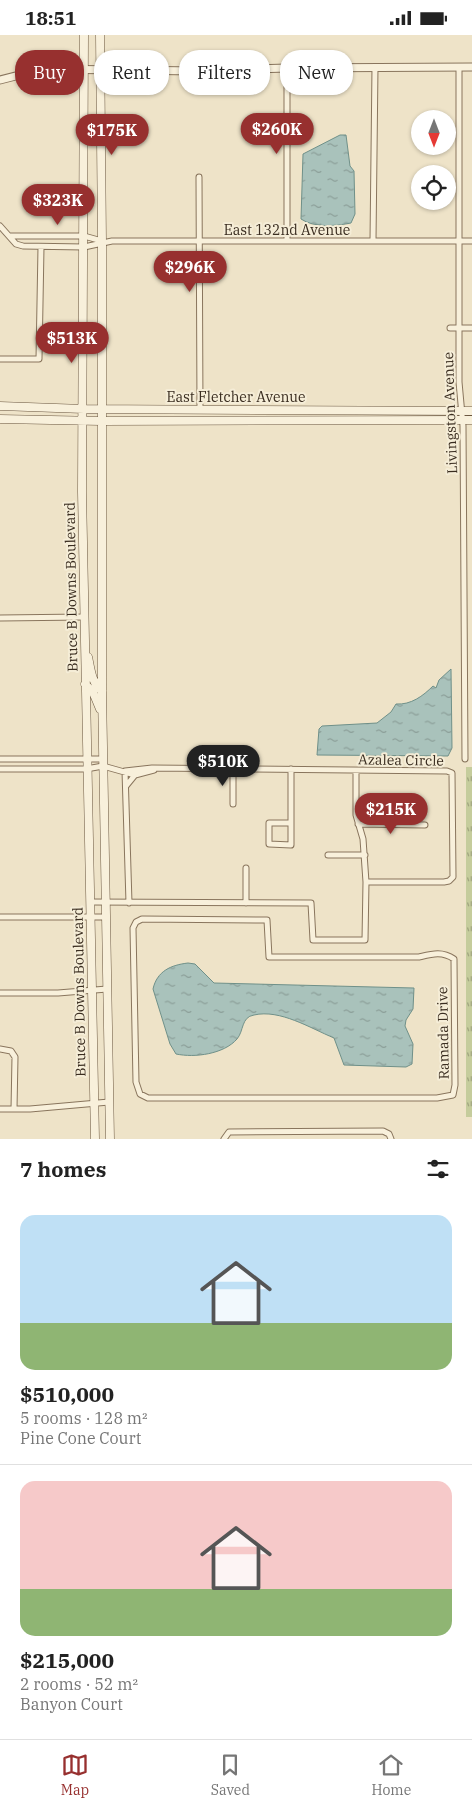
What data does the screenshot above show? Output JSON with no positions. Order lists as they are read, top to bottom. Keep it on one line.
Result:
{"streets":{"main road":["East Fletcher Avenue","Bruce B Downs Boulevard"],"street":["East 132nd Avenue","Livingston Avenue","Azalea Circle","Ramada Drive"]},"crossings":[["East 132nd Avenue","Livingston Avenue"],["East 132nd Avenue","Bruce B Downs Boulevard"],["East Fletcher Avenue","Livingston Avenue"],["East Fletcher Avenue","Bruce B Downs Boulevard"],["Bruce B Downs Boulevard","Azalea Circle"]],"north":"bottom","page":{"status":"18:51","chip":["Buy","Rent","Filters","New"],"price":["$260K","$175K","$323K","$296K","$513K","$510K","$215K"],"heading":"7 homes","list":[{"name":"$510,000","note":"5 rooms · 128 m² · Pine Cone Court"},{"name":"$215,000","note":"2 rooms · 52 m² · Banyon Court"}],"tabs":["Map","Saved","Home"]}}
